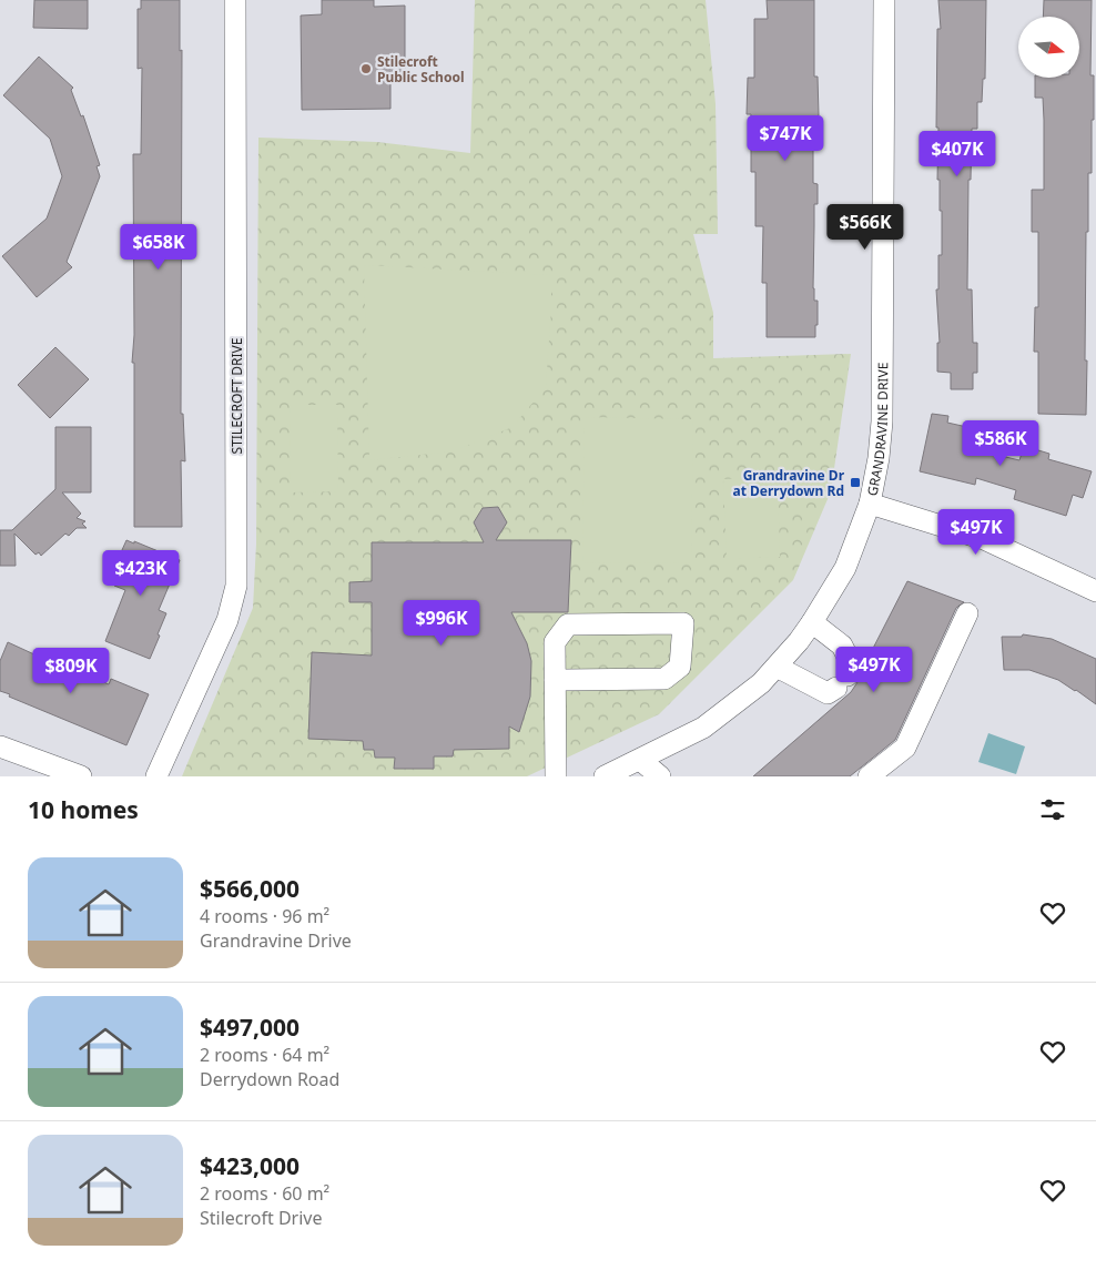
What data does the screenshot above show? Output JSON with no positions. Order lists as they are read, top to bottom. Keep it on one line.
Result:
{"streets":{"street":["STILECROFT DRIVE","GRANDRAVINE DRIVE"]},"places":{"other":["Stilecroft Public School"],"transit":["Grandravine Dr at Derrydown Rd"]},"north":"right","page":{"price":["$747K","$407K","$566K","$658K","$586K","$497K","$423K","$996K","$497K","$809K"],"heading":"10 homes","list":[{"name":"$566,000","note":"4 rooms · 96 m² · Grandravine Drive"},{"name":"$497,000","note":"2 rooms · 64 m² · Derrydown Road"},{"name":"$423,000","note":"2 rooms · 60 m² · Stilecroft Drive"}]}}
